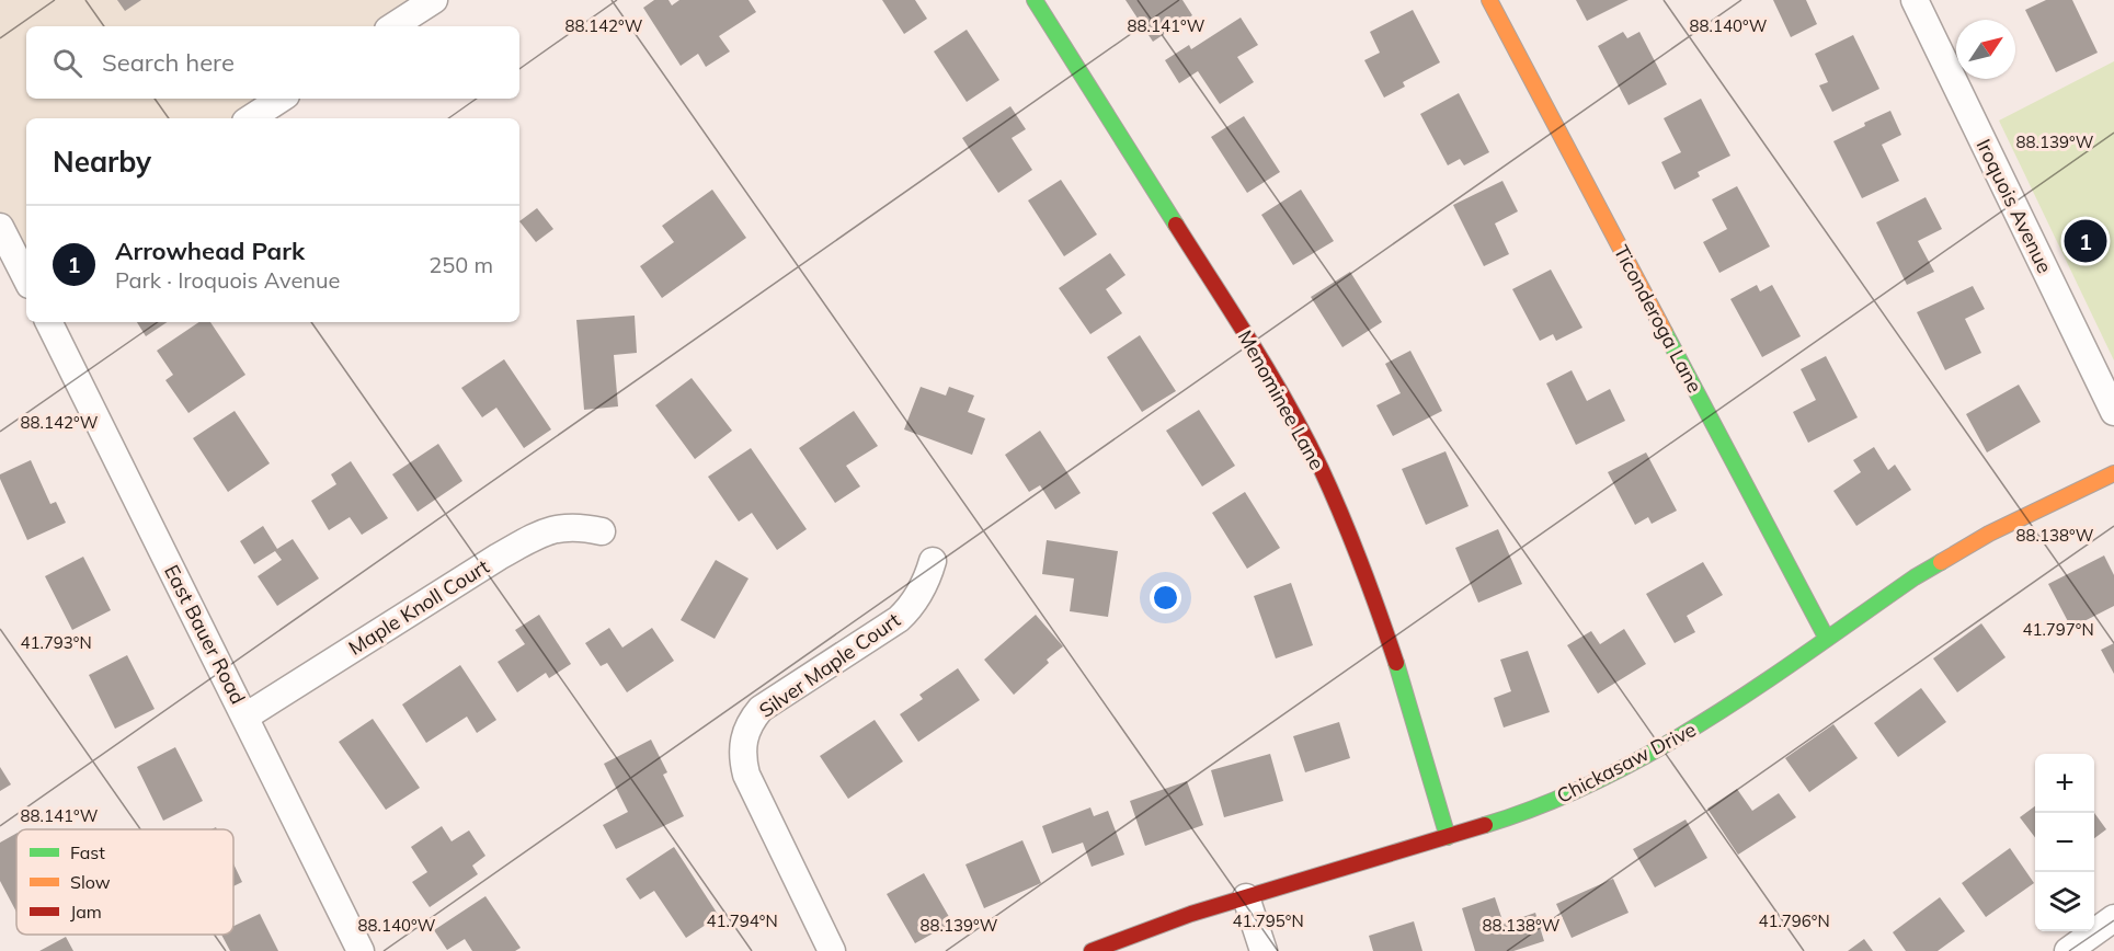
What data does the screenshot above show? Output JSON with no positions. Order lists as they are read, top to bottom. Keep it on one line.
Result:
{"streets":{"street":["Iroquois Avenue","Ticonderoga Lane","Menominee Lane","Maple Knoll Court","East Bauer Road","Silver Maple Court","Chickasaw Drive"]},"crossings":[["Ticonderoga Lane","Chickasaw Drive"],["Menominee Lane","Chickasaw Drive"],["Maple Knoll Court","East Bauer Road"]],"legend":["Fast","Slow","Jam"],"north":"top right","page":{"search":"Search here","heading":"Nearby","list":[{"mark":"1","name":"Arrowhead Park","note":"Park · Iroquois Avenue","value":"250 m"}],"pins":"1","map_buttons":["+","−"]},"coordinates":["88.142°W","88.141°W","88.140°W","88.139°W","88.138°W","41.797°N","41.793°N","41.794°N","41.795°N","41.796°N"]}
